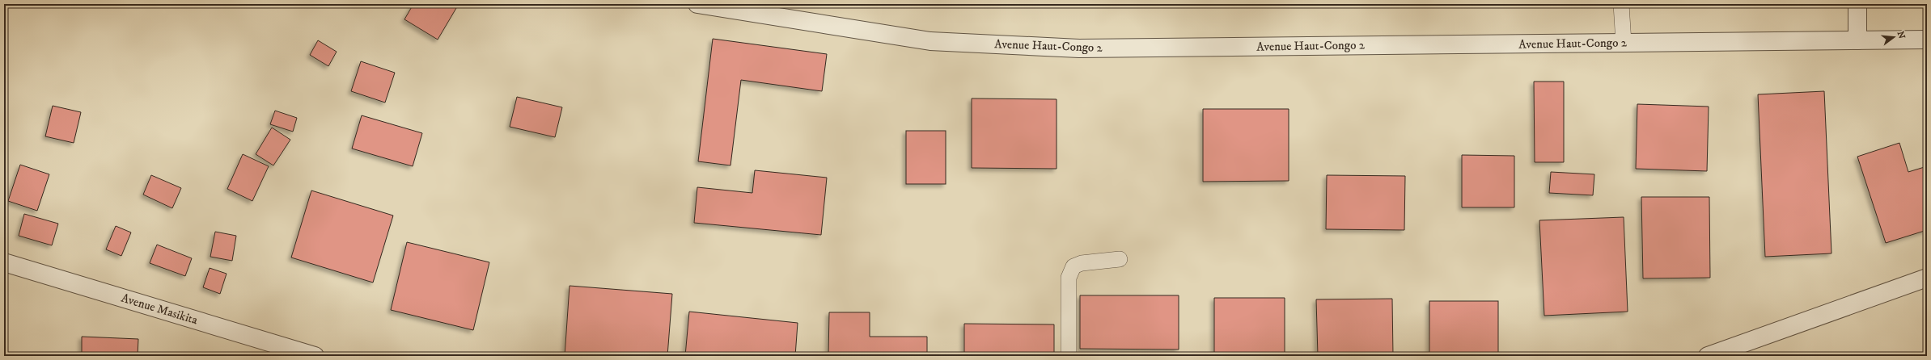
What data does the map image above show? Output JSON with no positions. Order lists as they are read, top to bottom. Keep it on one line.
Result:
{"streets":{"street":["Avenue Haut-Congo 2","Avenue Masikita"]},"north":"right"}
